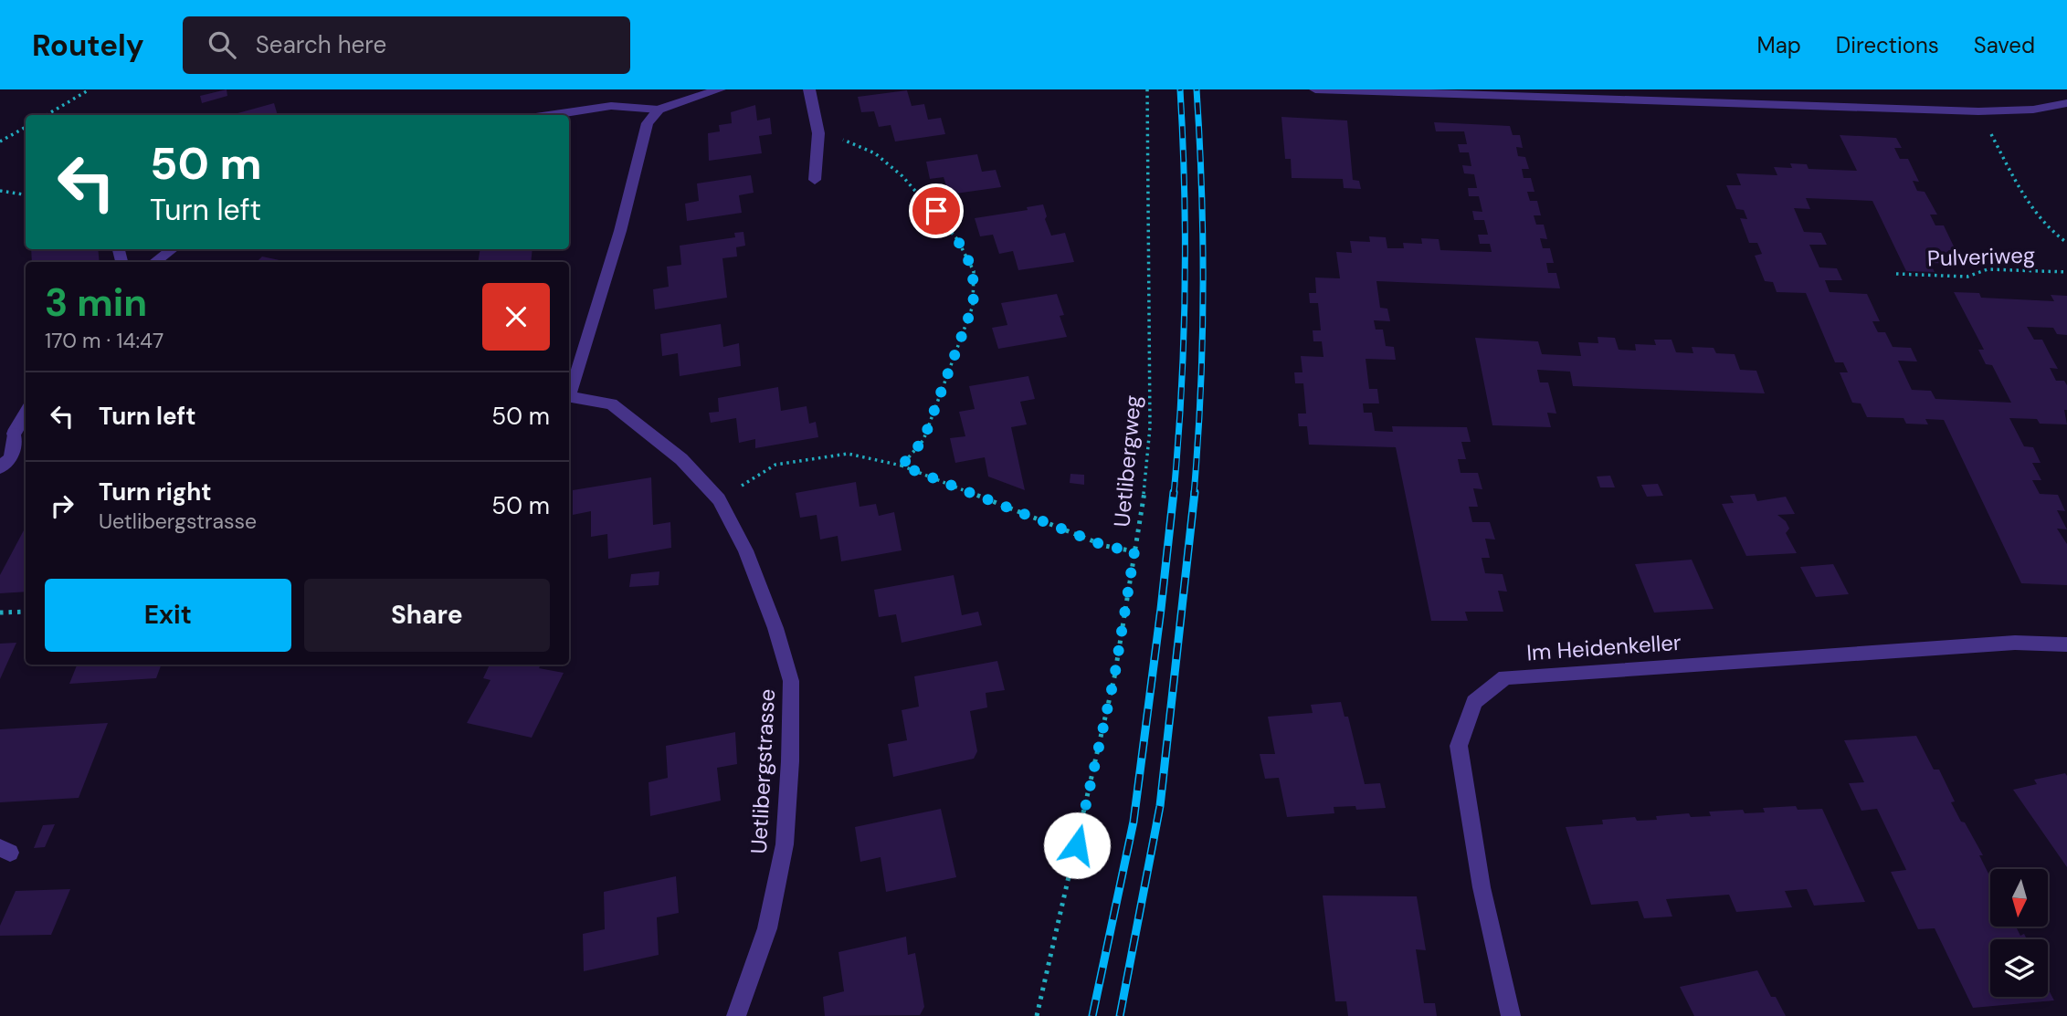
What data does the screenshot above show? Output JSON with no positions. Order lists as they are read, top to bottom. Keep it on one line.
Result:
{"streets":{"street":["Im Heidenkeller","Uetlibergstrasse"],"path":["Pulveriweg","Uetlibergweg"]},"north":"bottom","page":{"header":"Routely","search":"Search here","nav":["Map","Directions","Saved"],"turn":["50 m","Turn left"],"heading":["3 min","170 m · 14:47"],"list":[{"name":"Turn left","value":"50 m"},{"name":"Turn right","note":"Uetlibergstrasse","value":"50 m"}],"buttons":["Exit","Share"]}}
